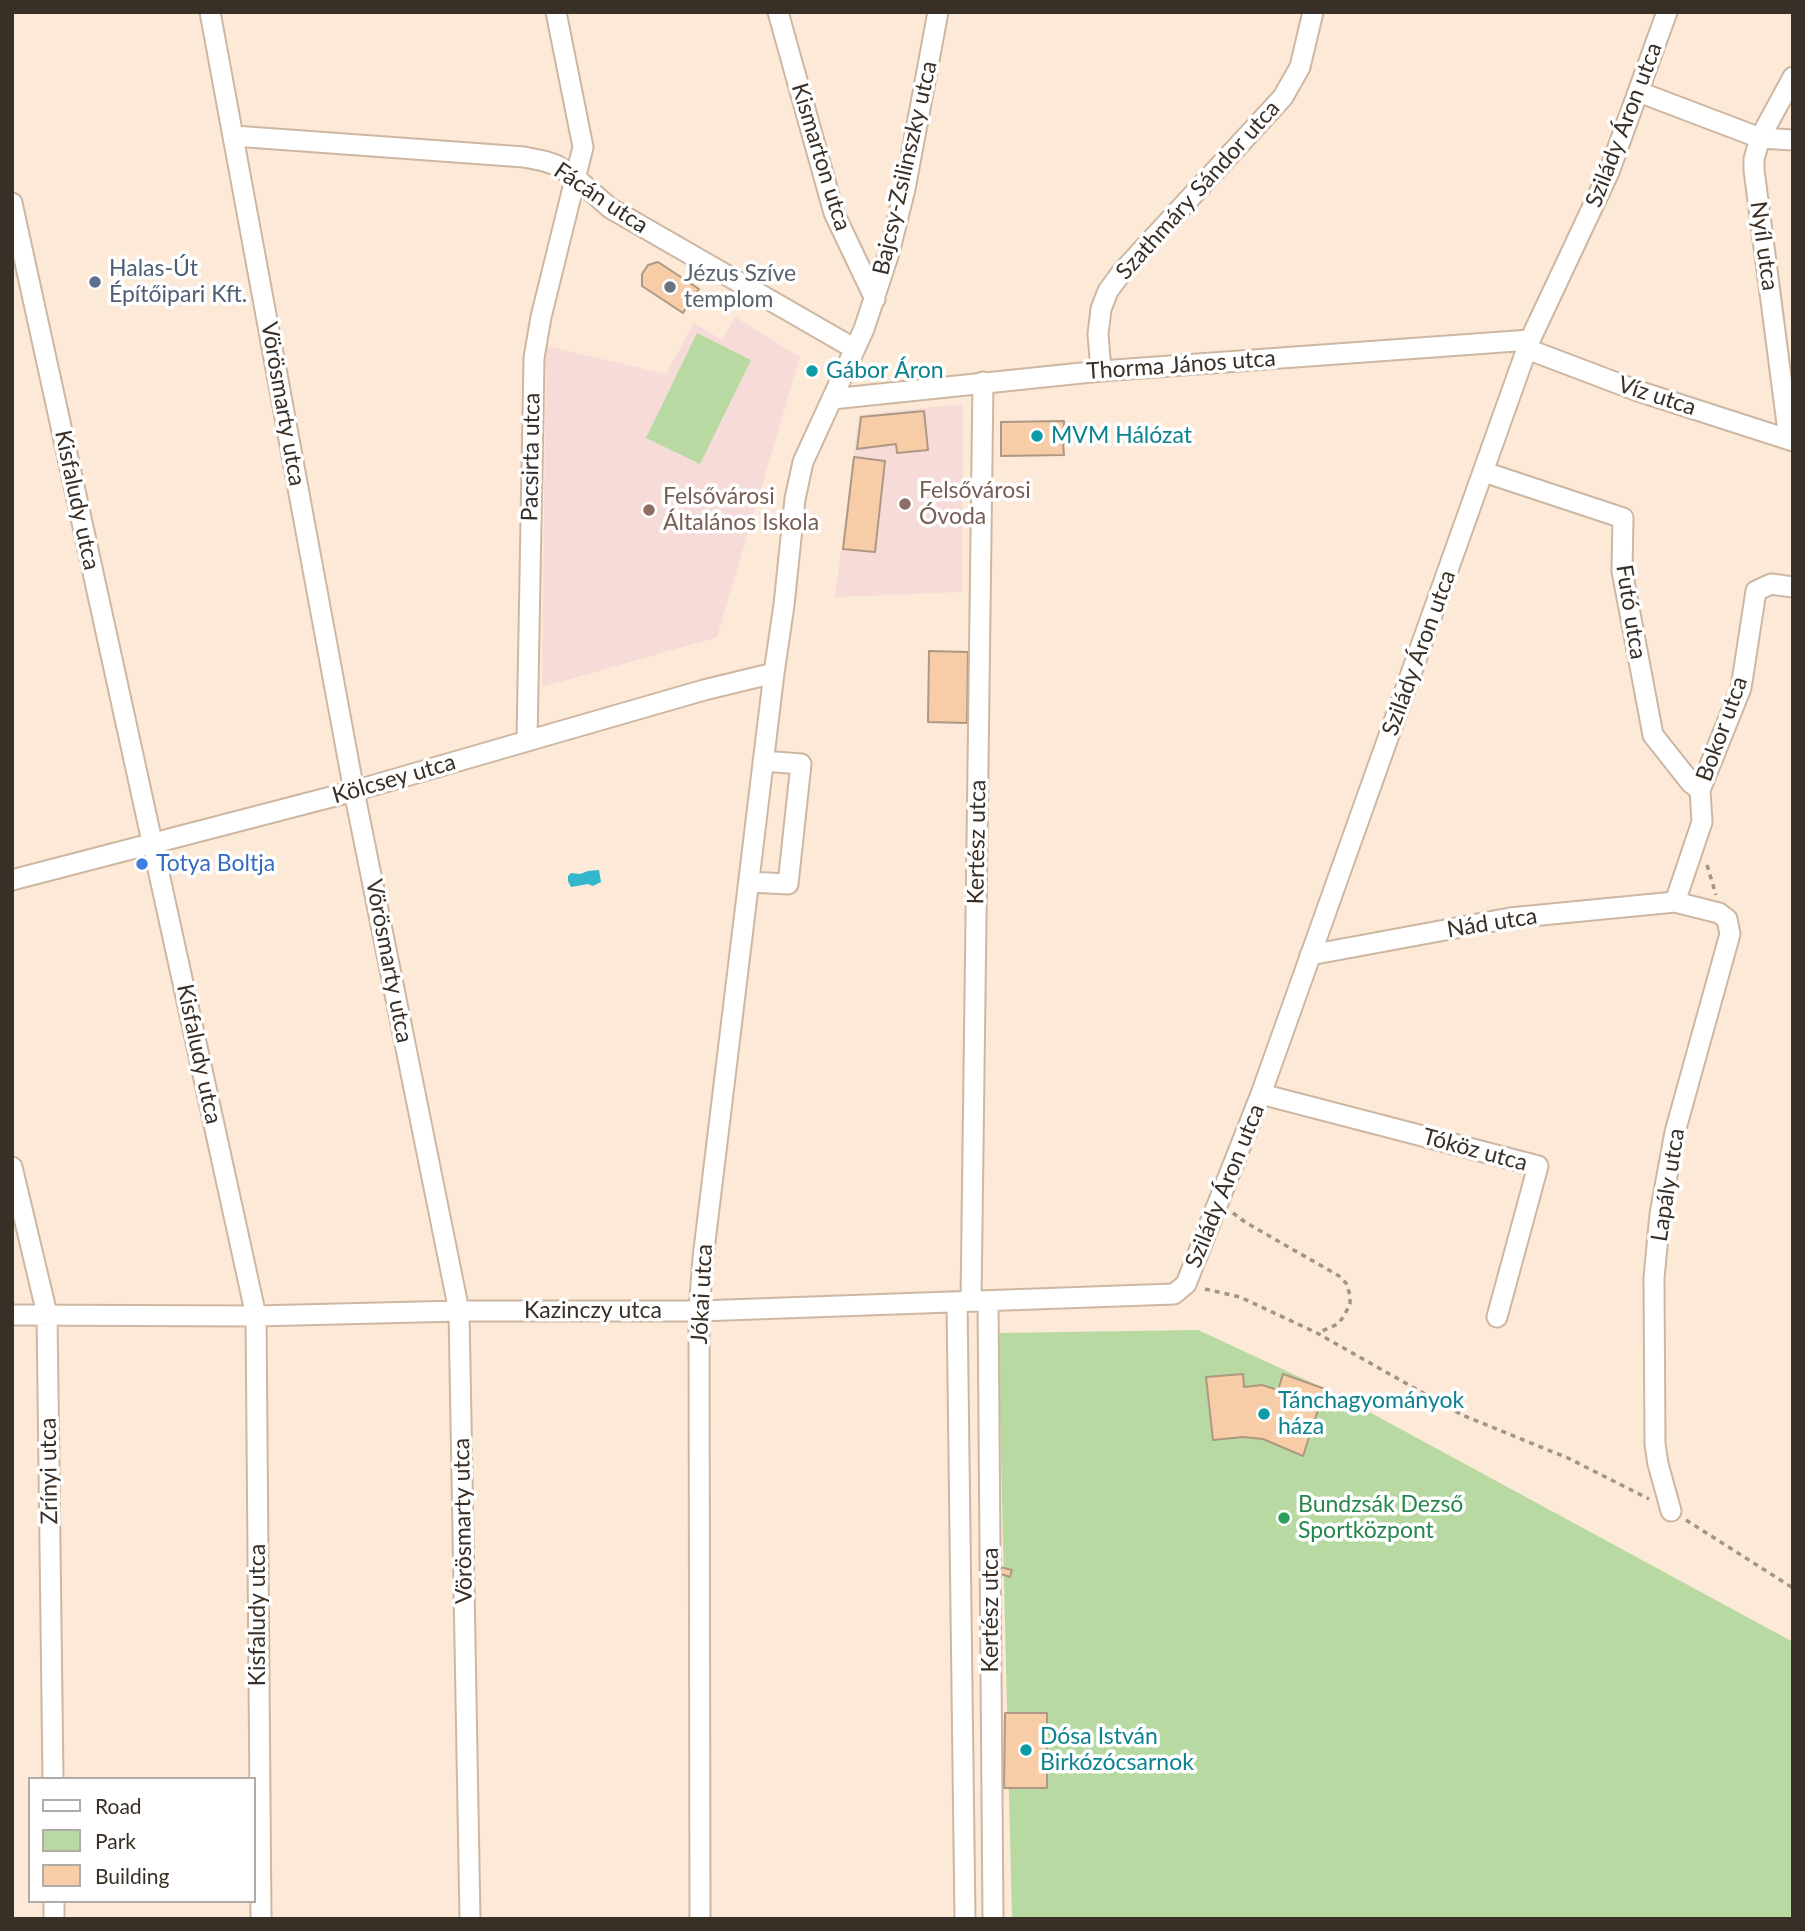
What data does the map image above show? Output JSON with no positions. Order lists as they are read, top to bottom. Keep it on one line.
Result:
{"streets":{"street":["Szilády Áron utca","Kismarton utca","Bajcsy-Zsilinszky utca","Szathmáry Sándor utca","Fácán utca","Nyíl utca","Thorma János utca","Víz utca","Vörösmarty utca","Pacsirta utca","Kisfaludy utca","Futó utca","Bokor utca","Kölcsey utca","Kertész utca","Nád utca","Tóköz utca","Lapály utca","Jókai utca","Kazinczy utca","Zrínyi utca"]},"crossings":[["Szilády Áron utca","Thorma János utca"],["Szilády Áron utca","Víz utca"],["Szilády Áron utca","Futó utca"],["Szilády Áron utca","Nád utca"],["Szilády Áron utca","Tóköz utca"],["Szilády Áron utca","Kazinczy utca"],["Kismarton utca","Bajcsy-Zsilinszky utca"],["Bajcsy-Zsilinszky utca","Fácán utca"],["Bajcsy-Zsilinszky utca","Thorma János utca"],["Bajcsy-Zsilinszky utca","Kölcsey utca"],["Bajcsy-Zsilinszky utca","Jókai utca"],["Szathmáry Sándor utca","Thorma János utca"],["Fácán utca","Vörösmarty utca"],["Fácán utca","Pacsirta utca"],["Nyíl utca","Víz utca"],["Thorma János utca","Víz utca"],["Thorma János utca","Kertész utca"],["Vörösmarty utca","Kölcsey utca"],["Vörösmarty utca","Kazinczy utca"],["Pacsirta utca","Kölcsey utca"],["Kisfaludy utca","Kölcsey utca"],["Kisfaludy utca","Kazinczy utca"],["Futó utca","Bokor utca"],["Bokor utca","Nád utca"],["Kölcsey utca","Jókai utca"],["Kertész utca","Kazinczy utca"],["Jókai utca","Kazinczy utca"],["Kazinczy utca","Zrínyi utca"]],"places":["Halas-Út Építőipari Kft.","Jézus Szíve templom","Gábor Áron","MVM Hálózat","Felsővárosi Óvoda","Felsővárosi Általános Iskola","Totya Boltja","Tánchagyományok háza","Bundzsák Dezső Sportközpont","Dósa István Birkózócsarnok"],"legend":["Road","Park","Building"]}
